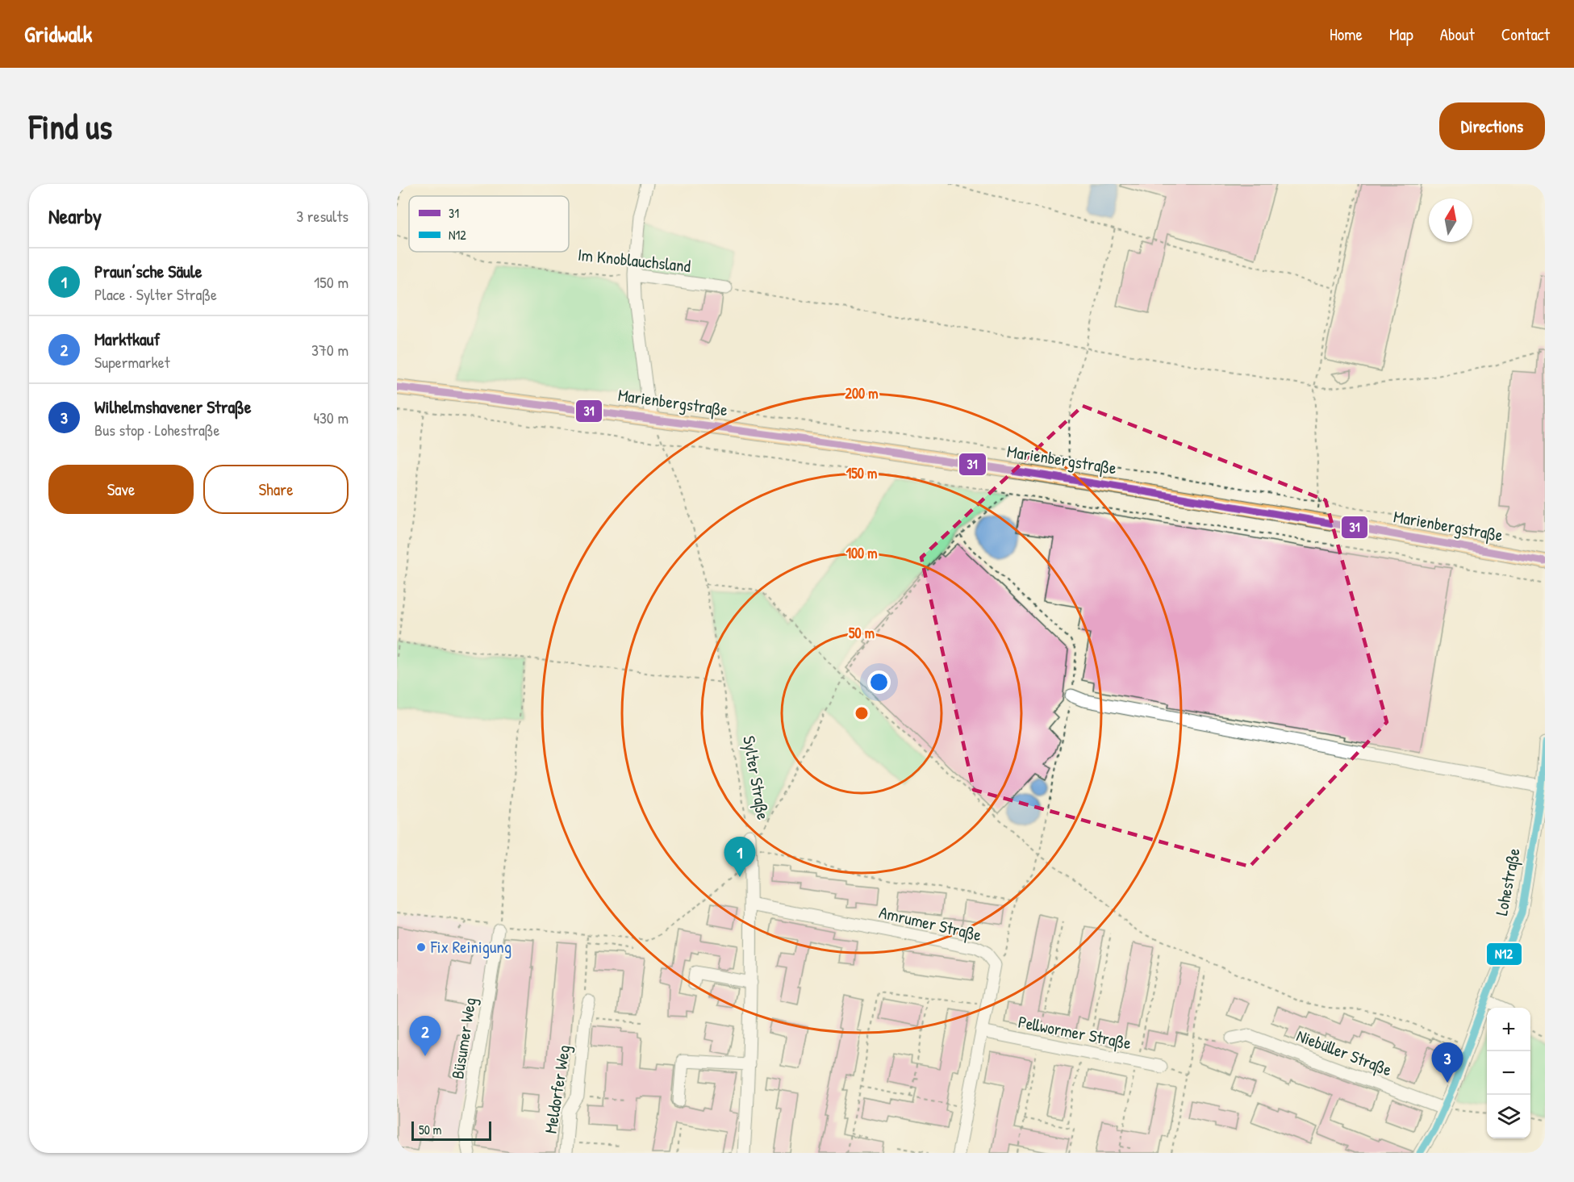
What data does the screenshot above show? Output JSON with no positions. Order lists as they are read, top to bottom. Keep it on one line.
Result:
{"streets":{"main road":["Marienbergstraße"],"street":["Im Knoblauchsland","Sylter Straße","Lohestraße","Amrumer Straße","Pellwormer Straße","Büsumer Weg","Niebüller Straße","Meldorfer Weg"]},"crossings":[["Marienbergstraße","Sylter Straße"],["Sylter Straße","Amrumer Straße"],["Lohestraße","Niebüller Straße"],["Amrumer Straße","Pellwormer Straße"]],"places":["Fix Reinigung"],"lines":["transit line 31","transit line N12"],"legend":["31","N12"],"scale_bar":"50 m","north":"top","page":{"header":"Gridwalk","nav":["Home","Map","About","Contact"],"buttons":["Directions",["Save","Share"]],"title":"Find us","heading":["Nearby","3 results"],"list":[{"mark":"1","name":"Praun’sche Säule","note":"Place · Sylter Straße","value":"150 m"},{"mark":"2","name":"Marktkauf","note":"Supermarket","value":"370 m"},{"mark":"3","name":"Wilhelmshavener Straße","note":"Bus stop · Lohestraße","value":"430 m"}],"pins":["1","2","3"],"map_buttons":["+","−"],"scale":"50 m"},"rings":["200 m","150 m","100 m","50 m"]}
